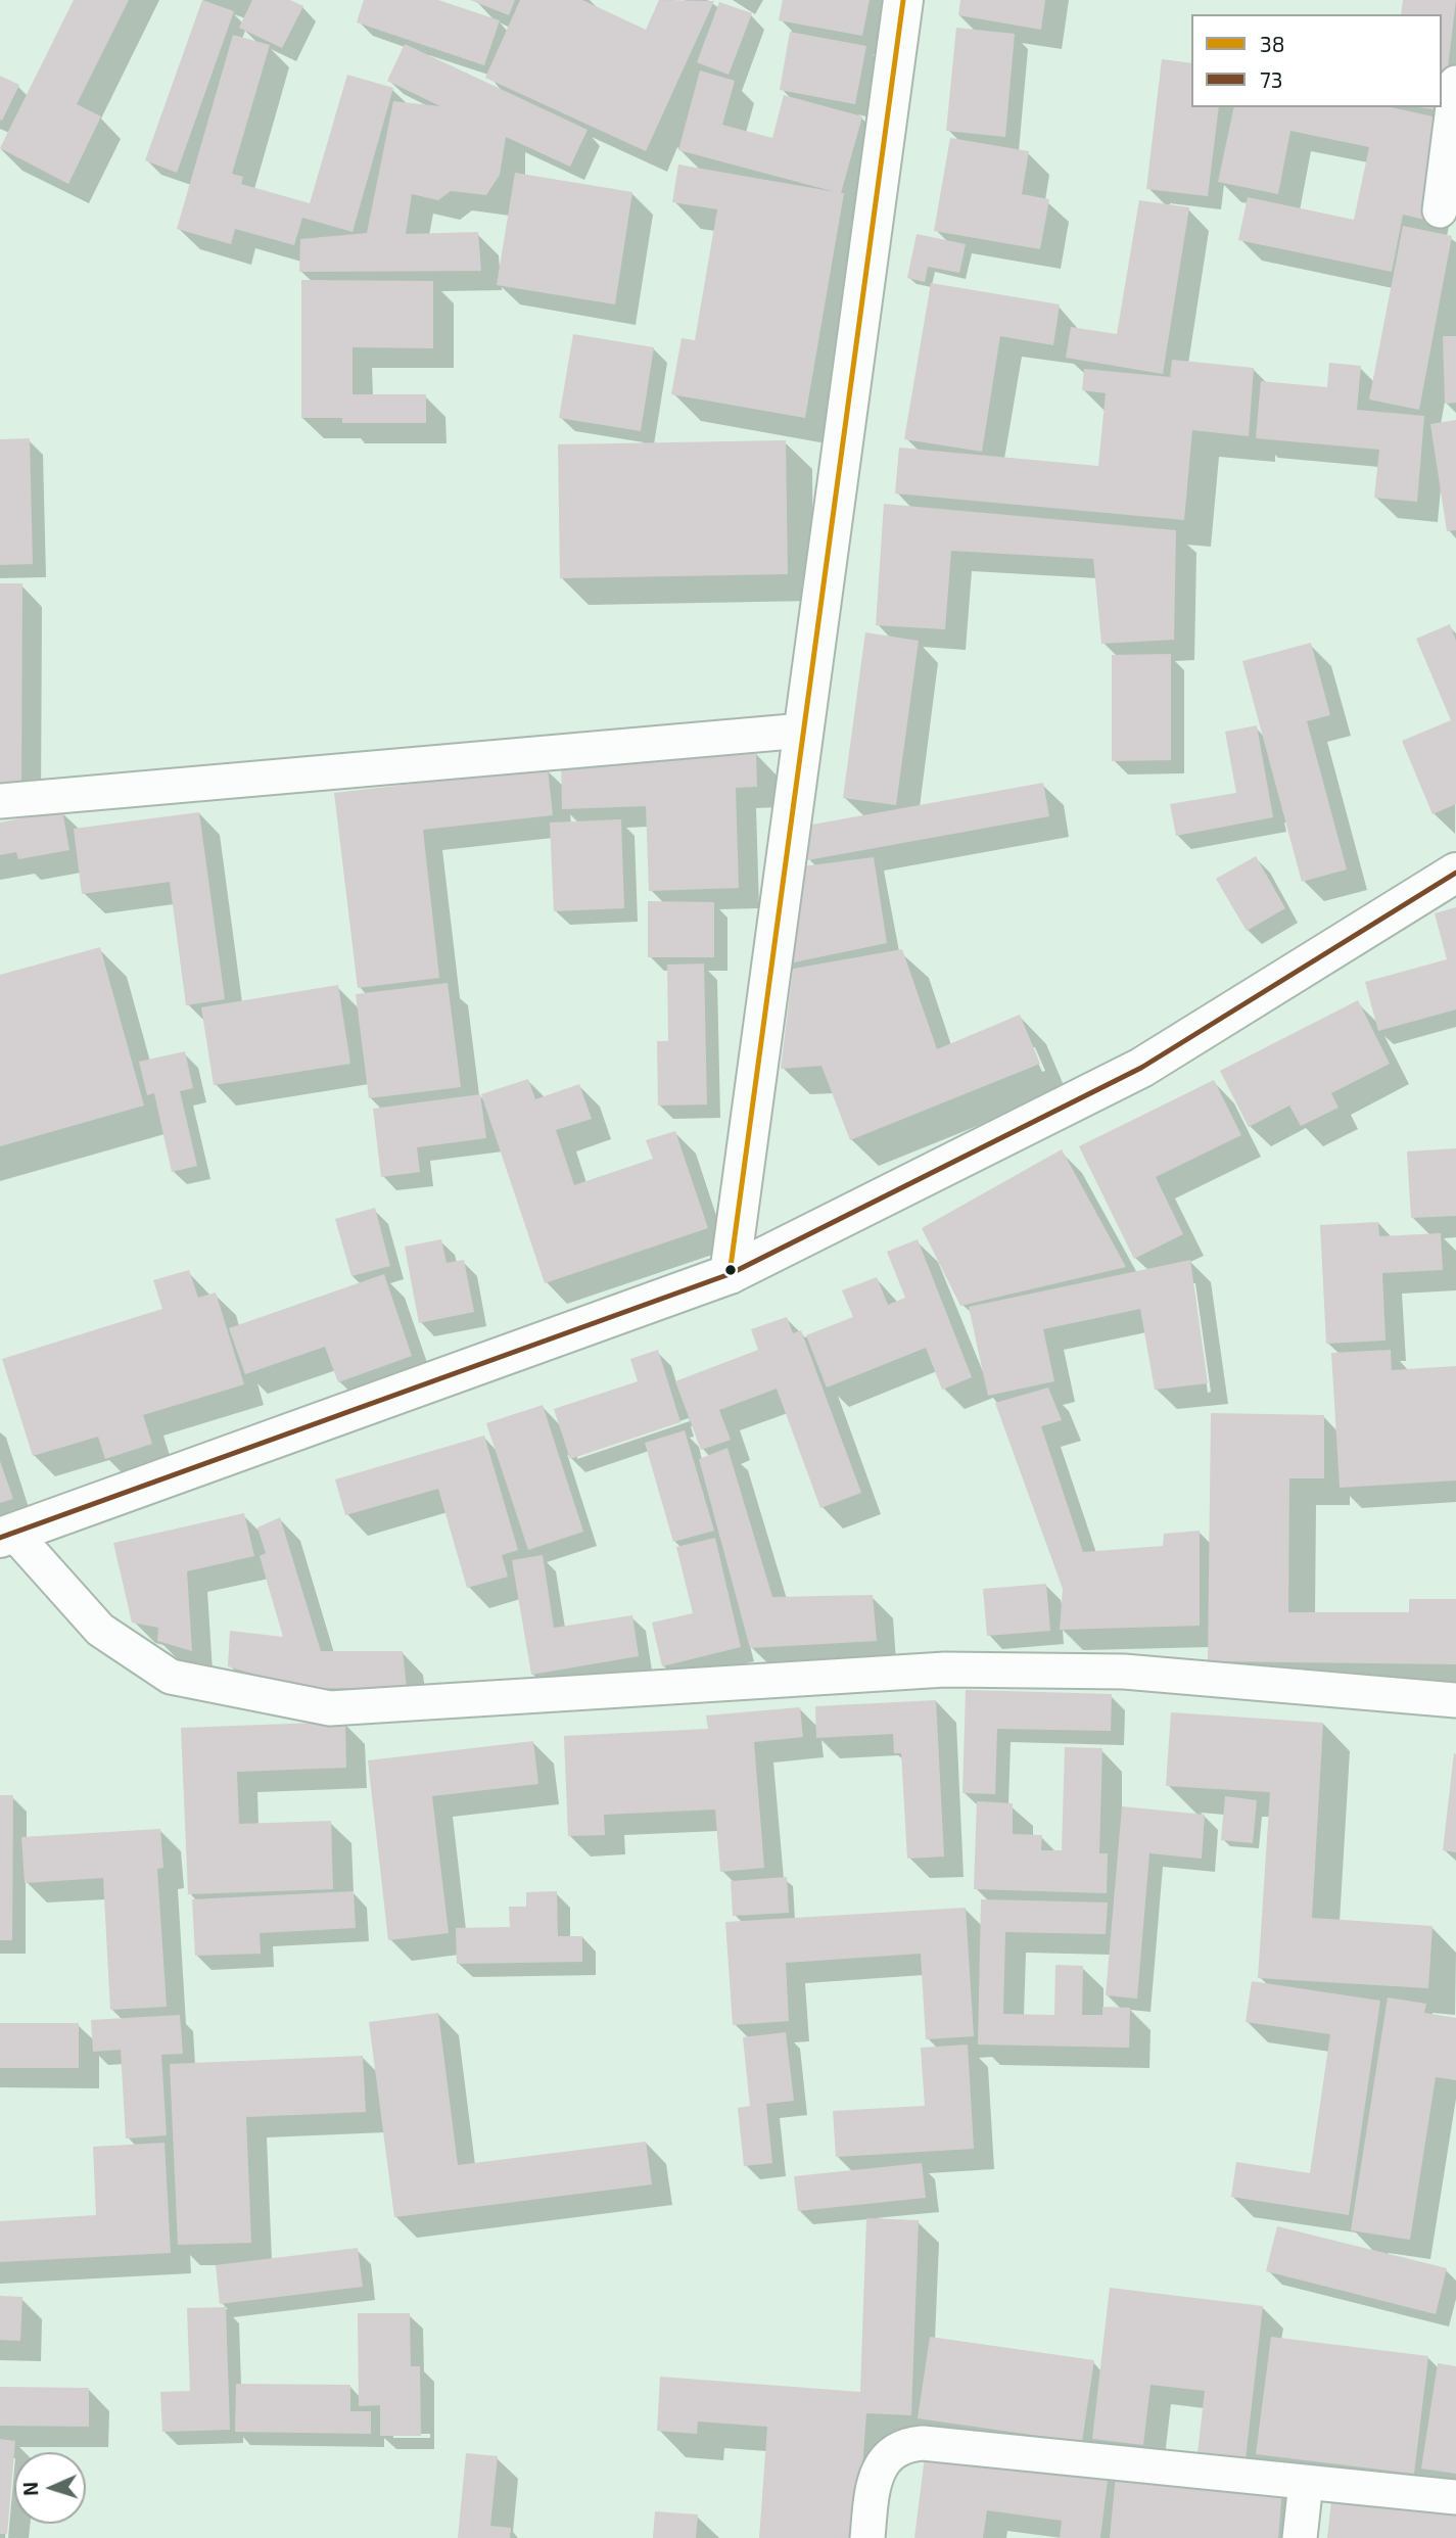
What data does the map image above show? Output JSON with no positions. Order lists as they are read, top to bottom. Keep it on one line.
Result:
{"lines":["transit line 38","transit line 73"],"legend":["38","73"],"north":"left"}
